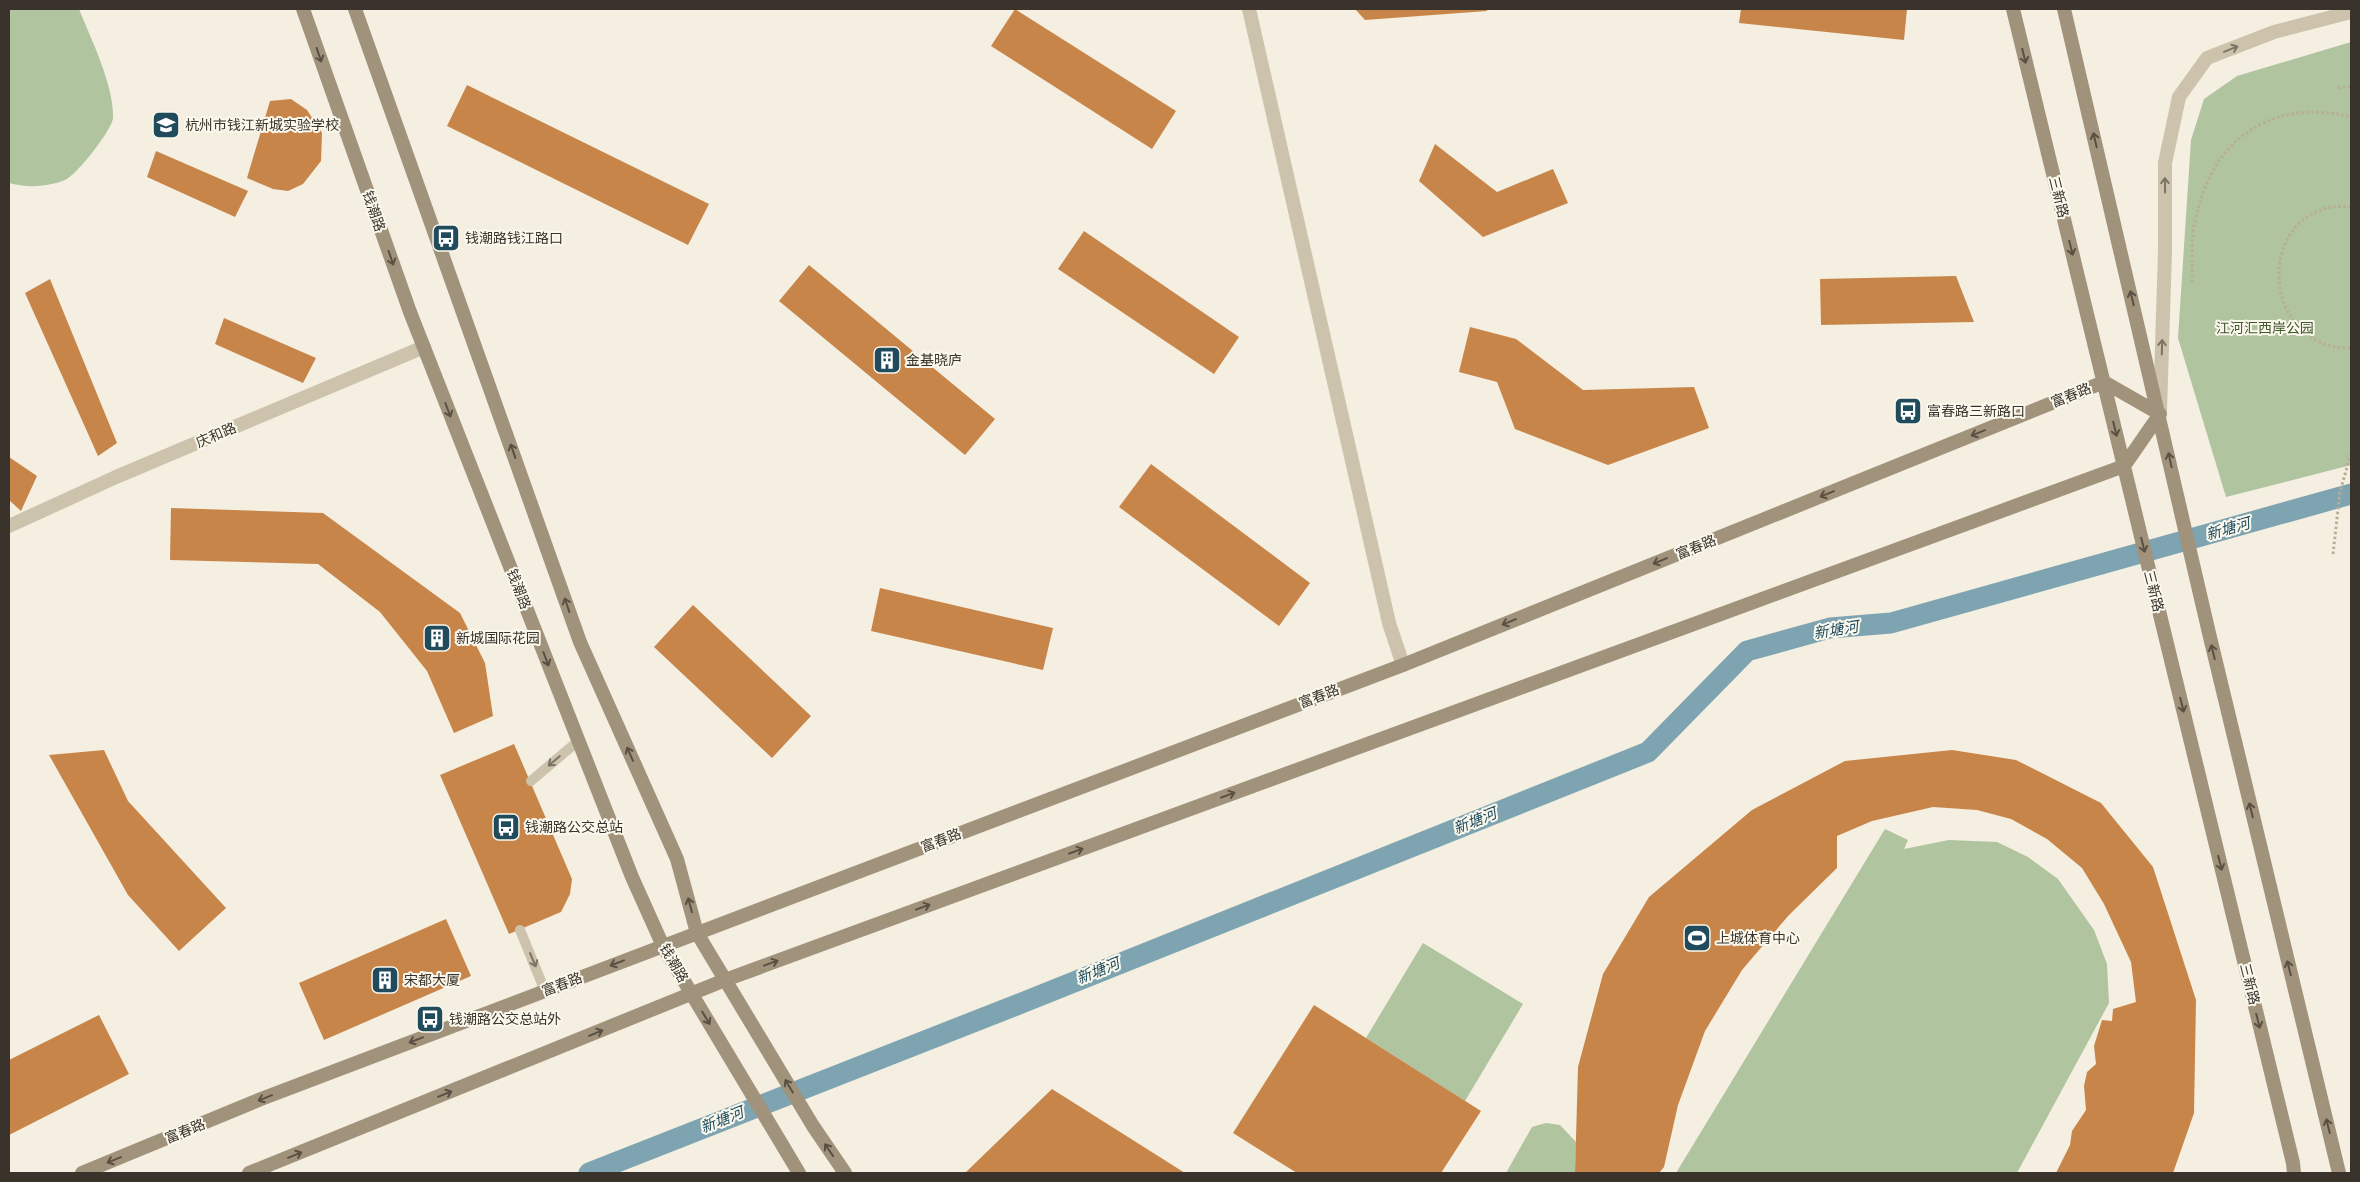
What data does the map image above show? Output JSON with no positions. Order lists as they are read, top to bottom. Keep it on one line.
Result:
{"streets":{"main road":["三新路","钱潮路","富春路"],"street":["庆和路"]},"crossings":[["三新路","富春路"],["钱潮路","富春路"],["钱潮路","庆和路"]],"water":["新塘河"],"parks":["江河汇西岸公园"],"places":{"school or university":["杭州市钱江新城实验学校"],"bus stop":["钱潮路钱江路口","富春路三新路口","钱潮路公交总站","钱潮路公交总站外"],"building":["金基晓庐","新城国际花园","宋都大厦"],"sports":["上城体育中心"]}}
